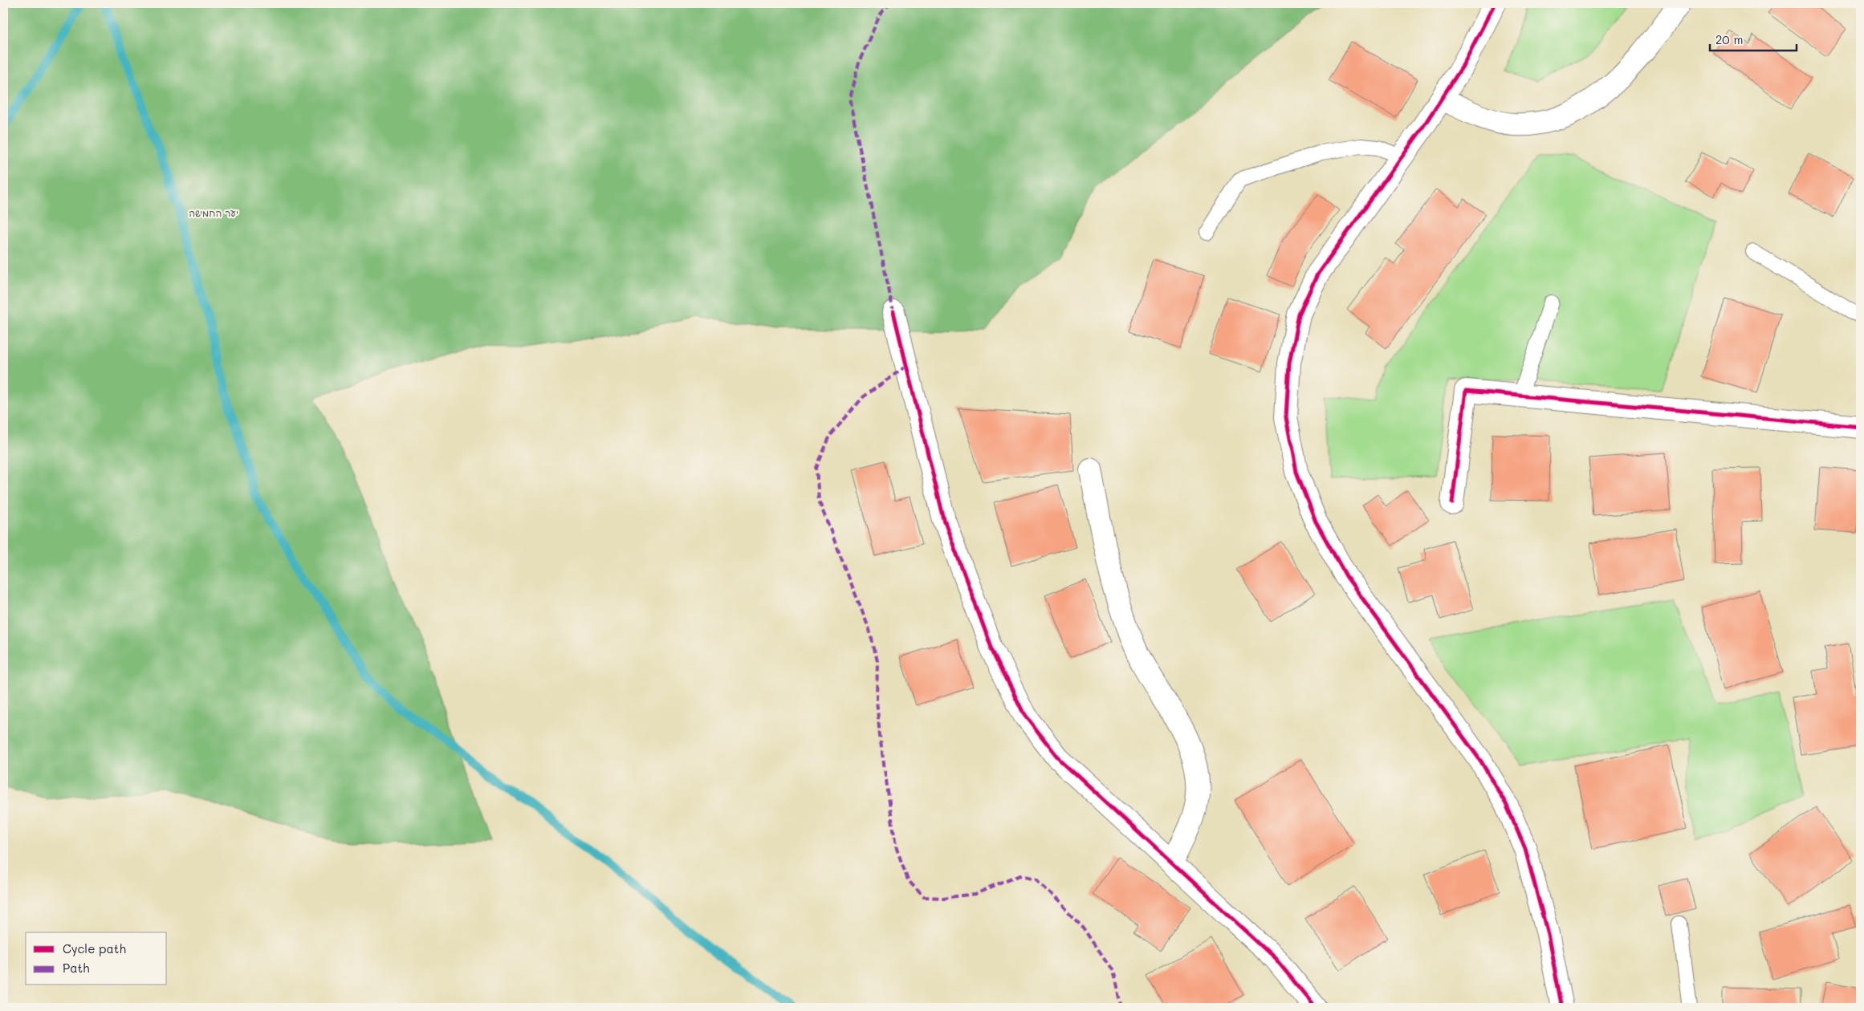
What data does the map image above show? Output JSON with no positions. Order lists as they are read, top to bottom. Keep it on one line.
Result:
{"parks":["יער החמישה"],"legend":["Cycle path","Path"],"scale_bar":"20 m"}
